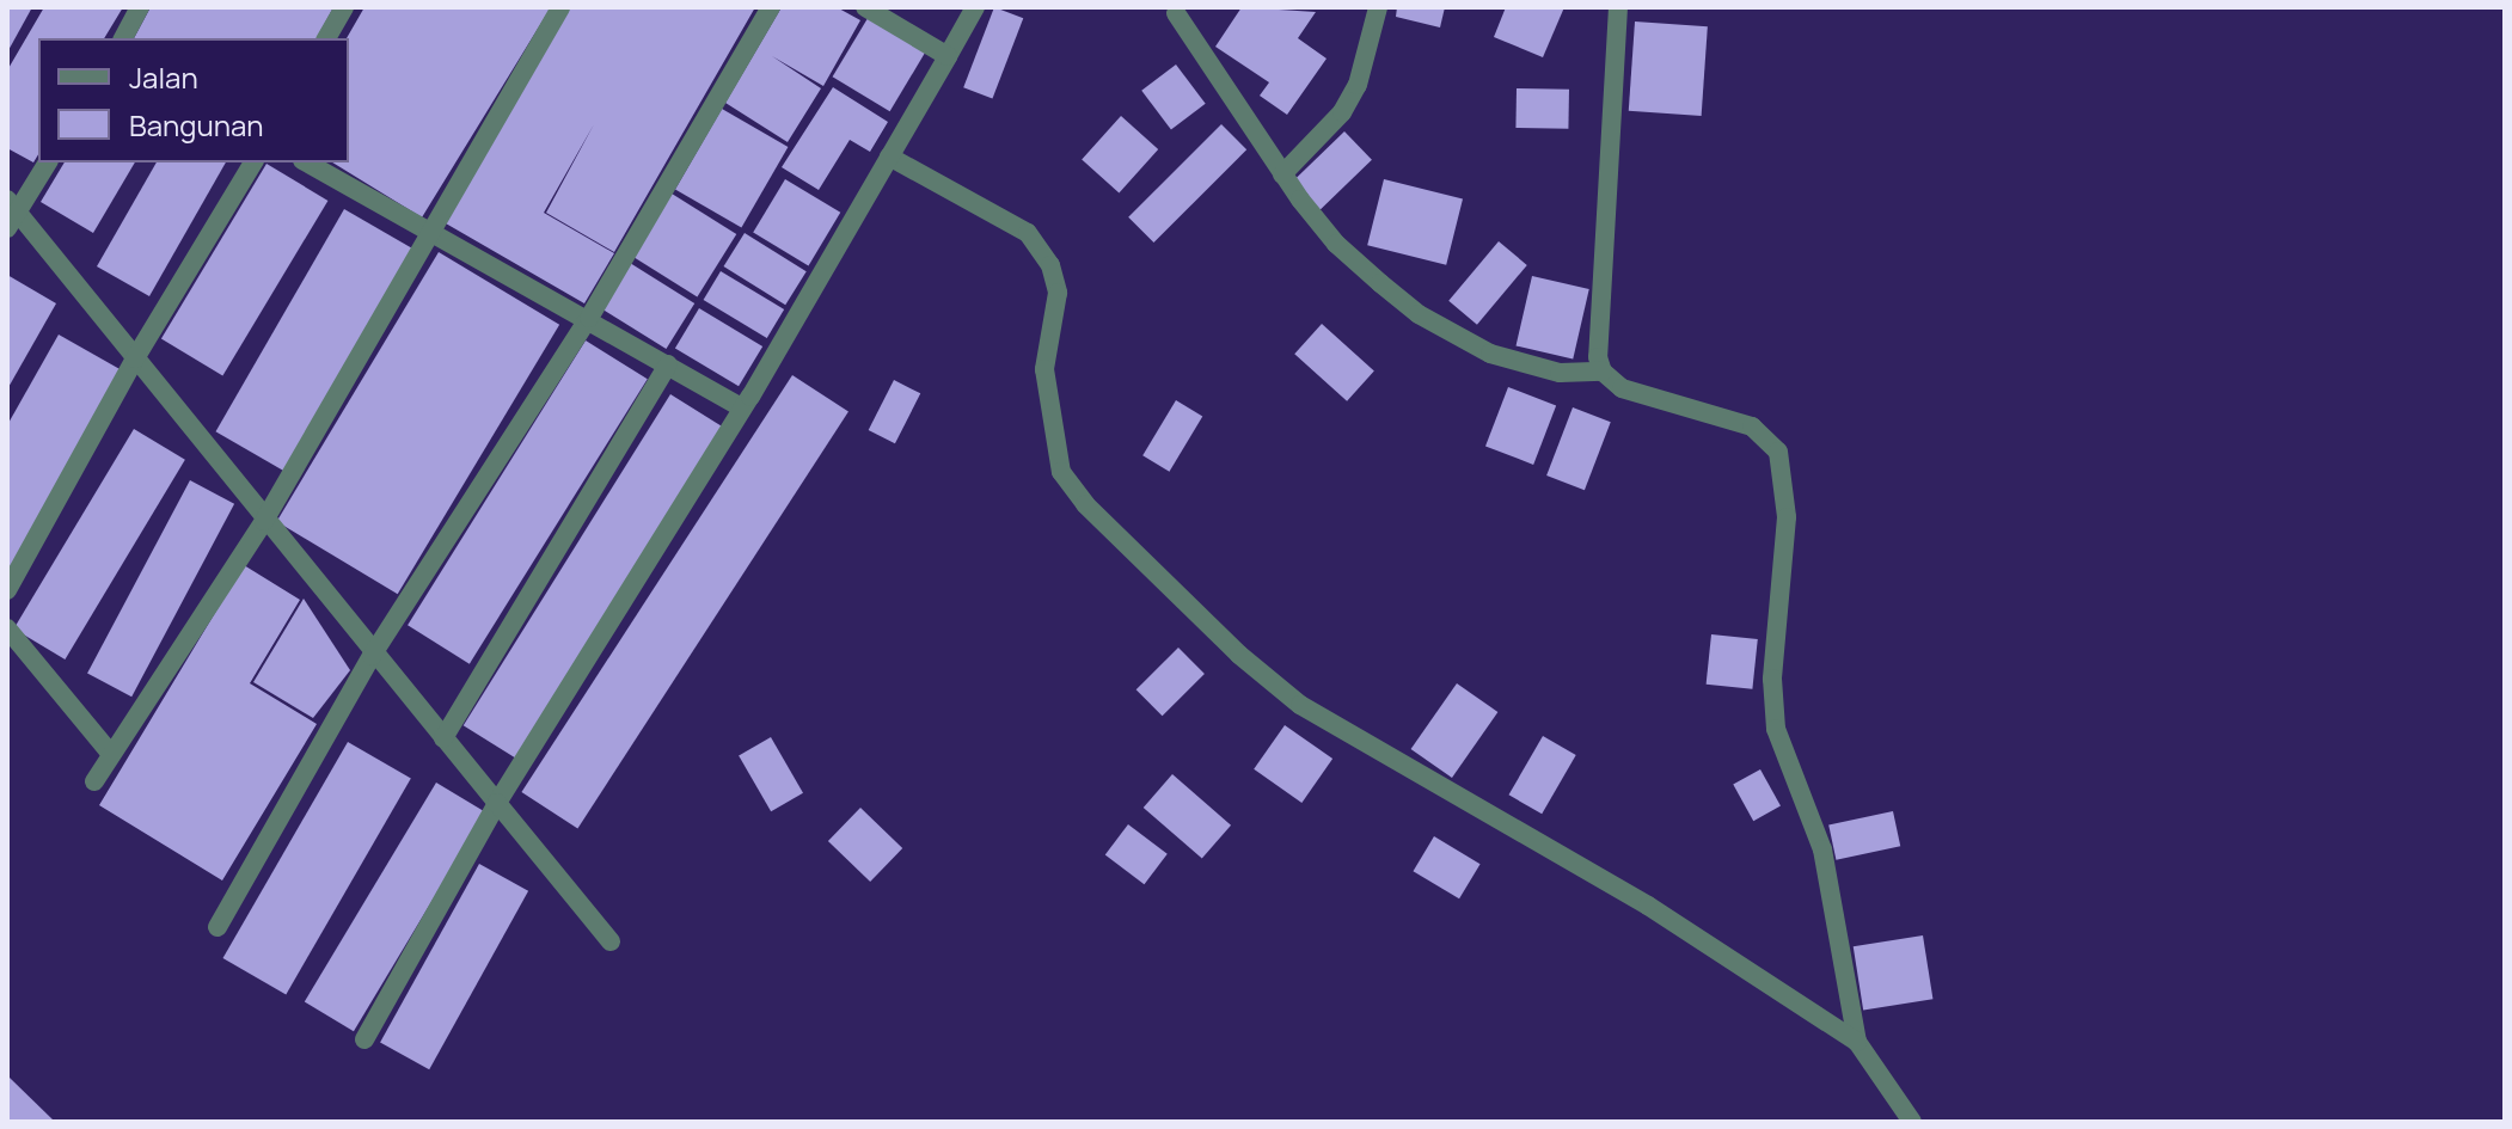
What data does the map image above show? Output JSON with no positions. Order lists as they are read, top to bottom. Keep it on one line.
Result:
{"legend":["Jalan","Bangunan"]}
